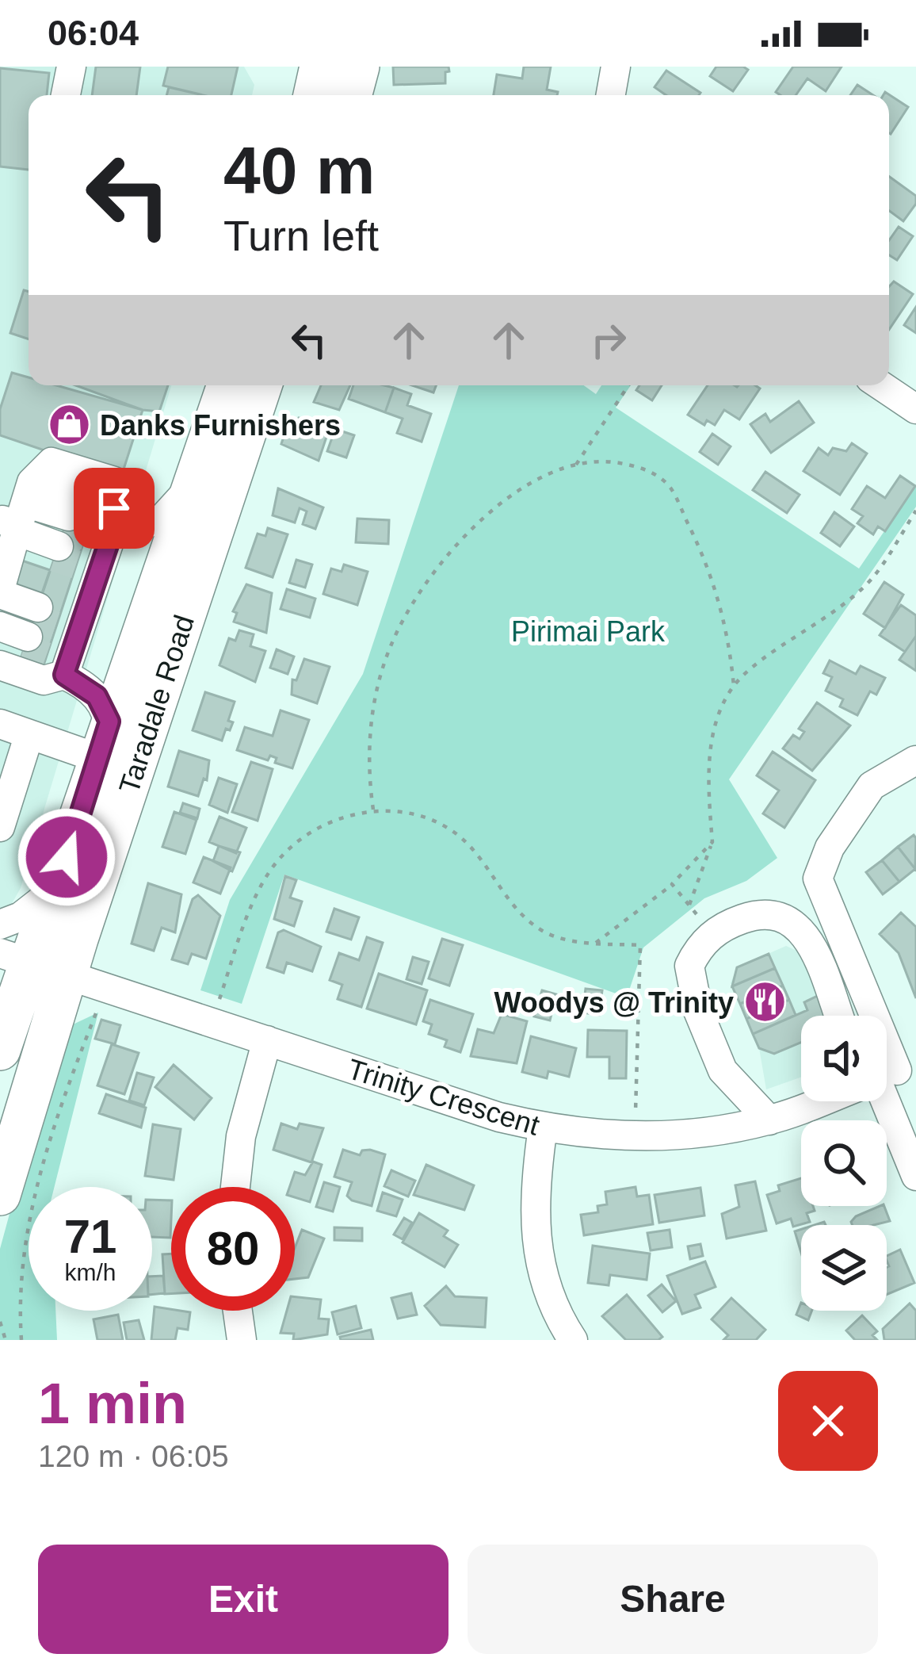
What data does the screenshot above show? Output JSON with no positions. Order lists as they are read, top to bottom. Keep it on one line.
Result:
{"streets":{"highway":["Taradale Road"],"street":["Trinity Crescent"]},"crossings":[["Taradale Road","Trinity Crescent"]],"parks":["Pirimai Park"],"places":{"shop":["Danks Furnishers"],"restaurant":["Woodys @ Trinity"]},"page":{"status":"06:04","turn":["40 m","Turn left"],"speed":"71 km/h","limit":"80","heading":["1 min","120 m · 06:05"],"buttons":["Exit","Share"]}}
